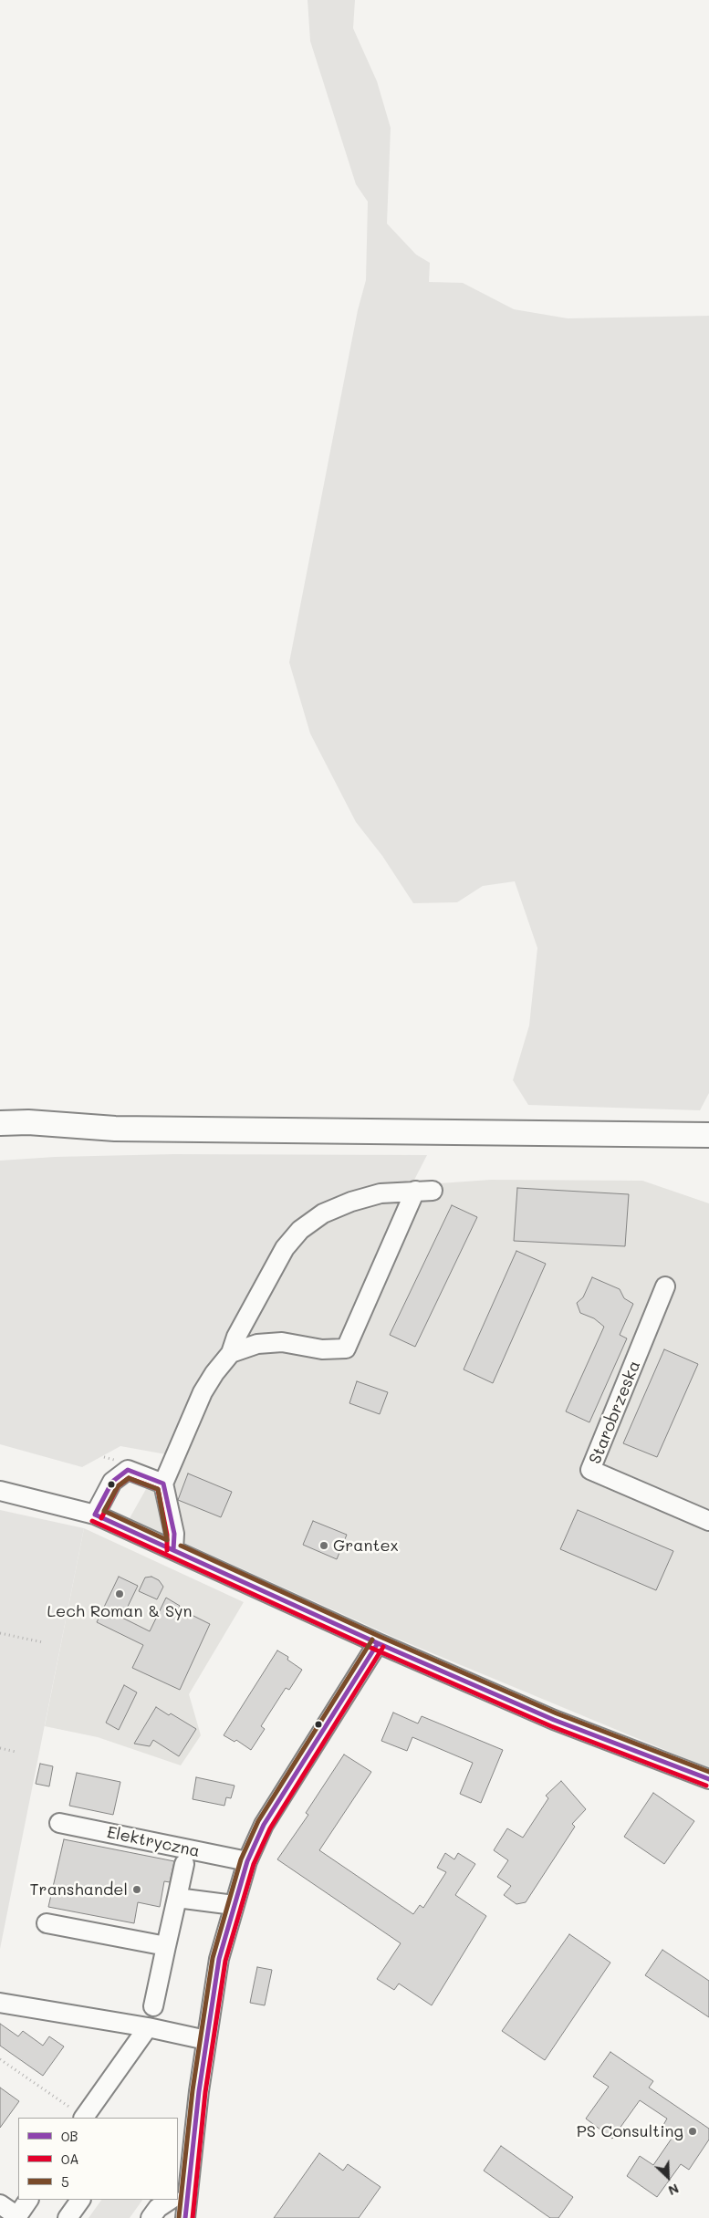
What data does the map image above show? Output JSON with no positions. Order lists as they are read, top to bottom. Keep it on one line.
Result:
{"streets":{"street":["Starobrzeska","Elektryczna"]},"places":["Grantex","Lech Roman & Syn","Transhandel","PS Consulting"],"lines":["transit line 0B","transit line 0A","transit line 5"],"legend":["0B","0A","5"],"north":"bottom right"}
